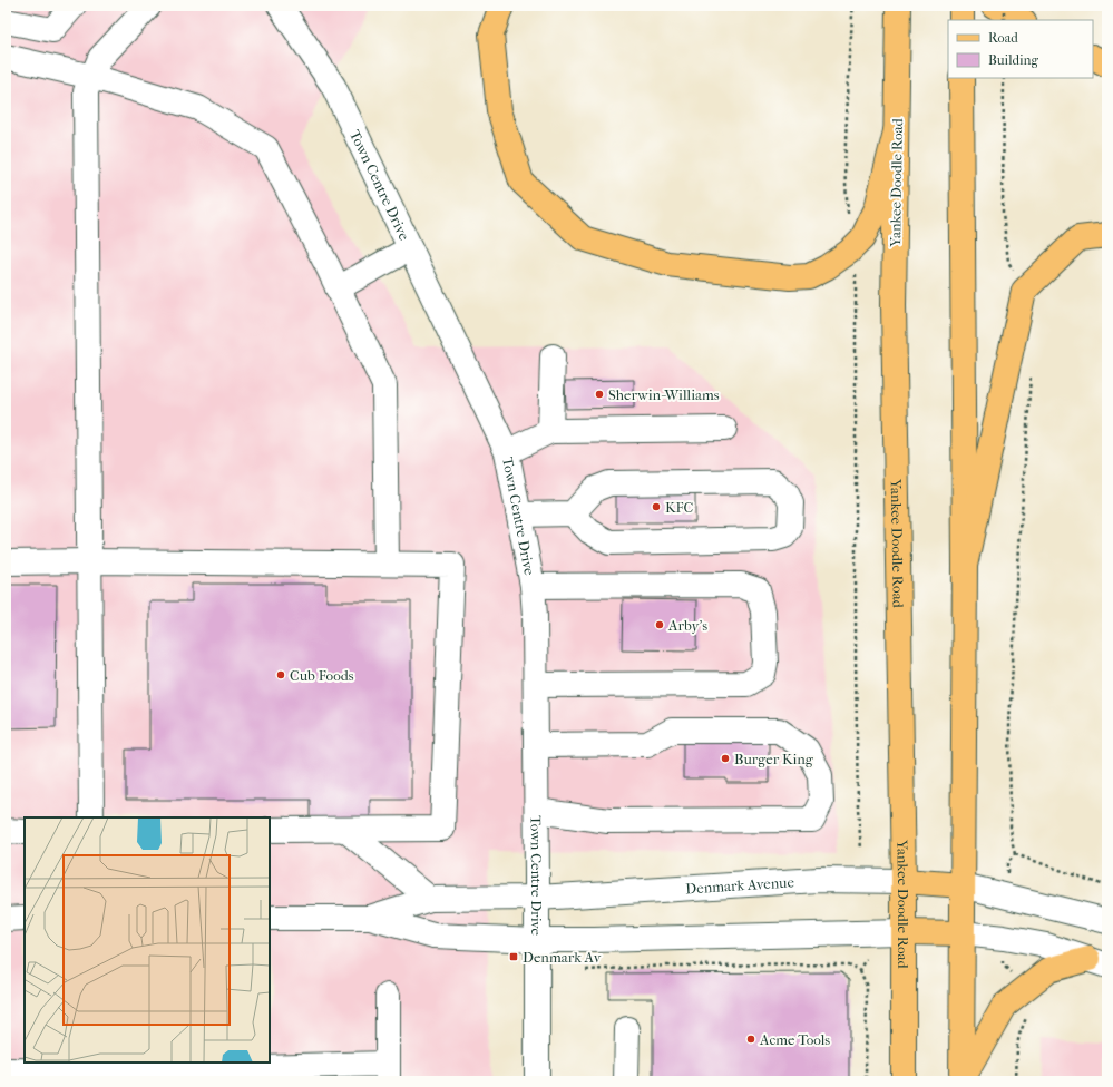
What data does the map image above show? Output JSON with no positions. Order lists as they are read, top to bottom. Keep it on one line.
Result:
{"streets":{"main road":["Yankee Doodle Road","Denmark Avenue"],"street":["Town Centre Drive"]},"crossings":[["Yankee Doodle Road","Denmark Avenue"],["Town Centre Drive","Denmark Avenue"]],"places":{"other":["Sherwin-Williams","KFC","Arby's","Cub Foods","Burger King","Acme Tools"],"transit":["Denmark Av"]},"legend":["Road","Building"]}
